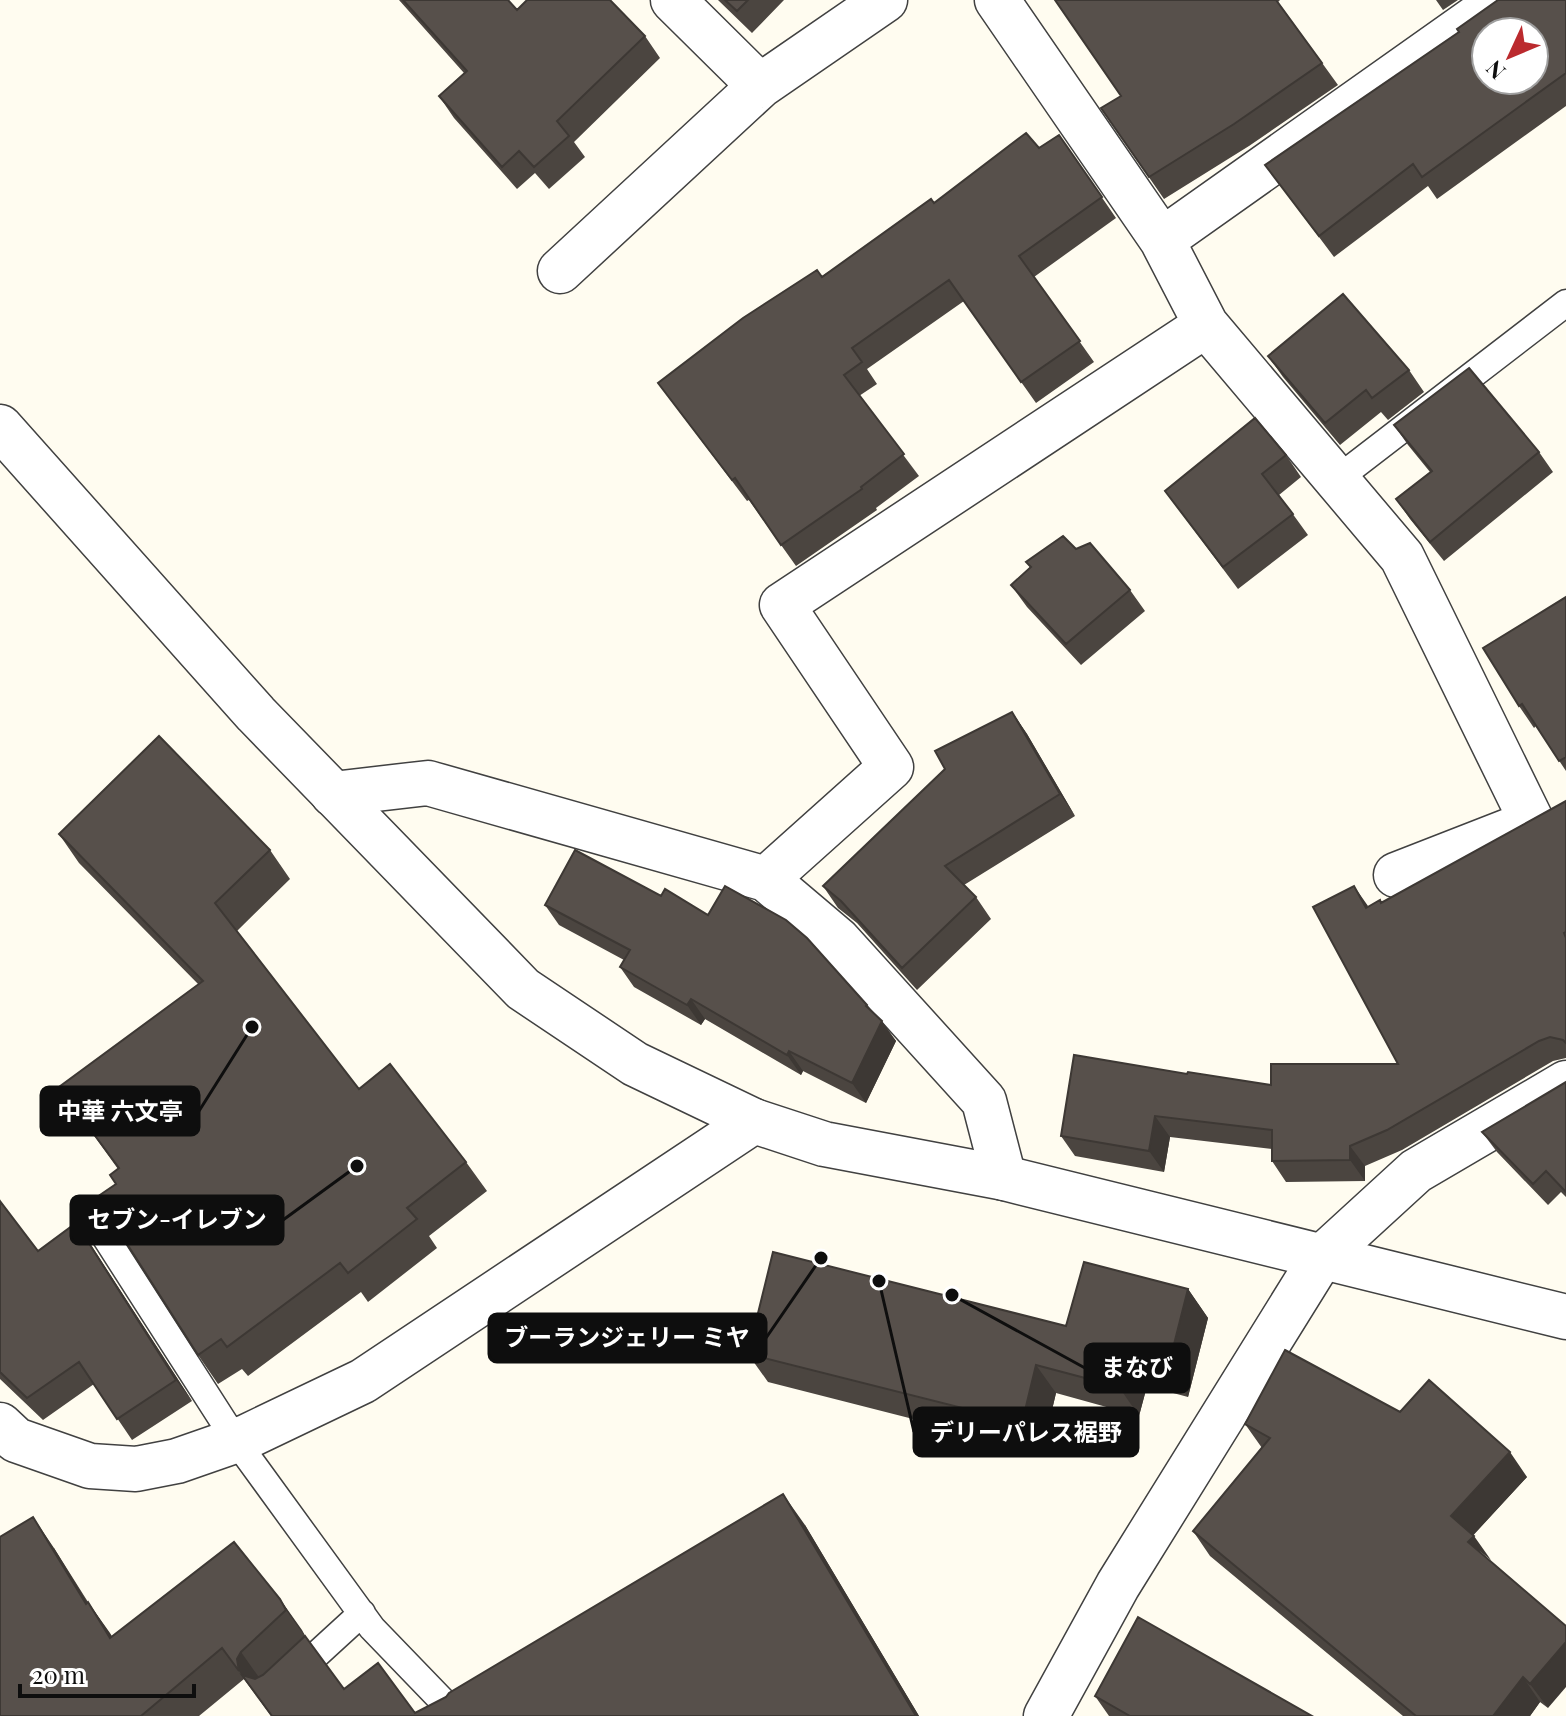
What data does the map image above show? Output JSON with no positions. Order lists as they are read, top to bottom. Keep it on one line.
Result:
{"places":["中華 六文亭","セブン-イレブン","ブーランジェリー ミヤ","デリーパレス裾野","まなび"],"scale_bar":"20 m","north":"bottom left"}
